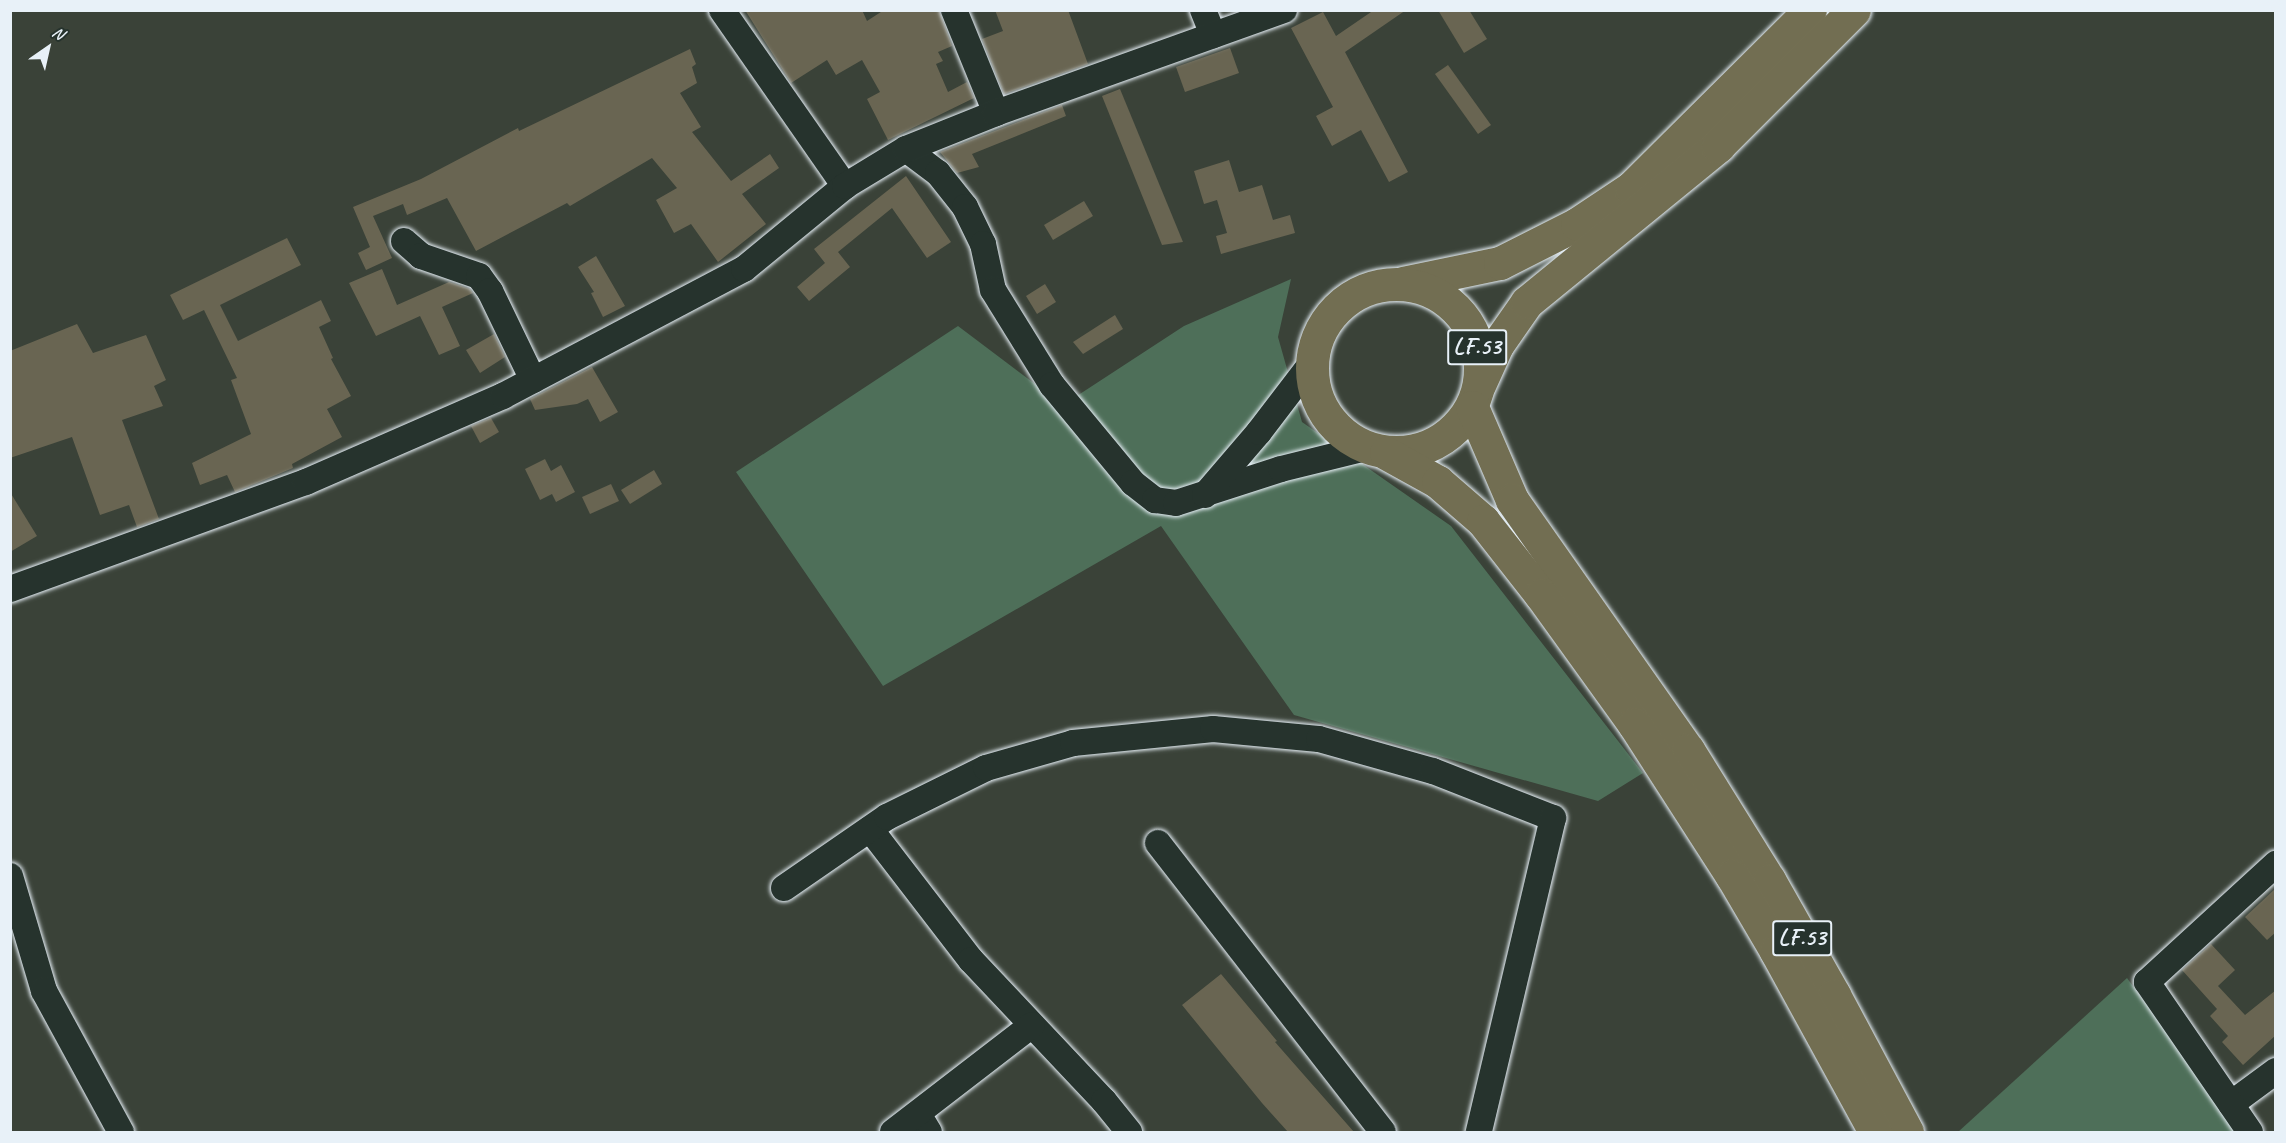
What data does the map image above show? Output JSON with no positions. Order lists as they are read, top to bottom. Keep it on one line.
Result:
{"streets":{"highway":["LF.53"]},"north":"top right"}
